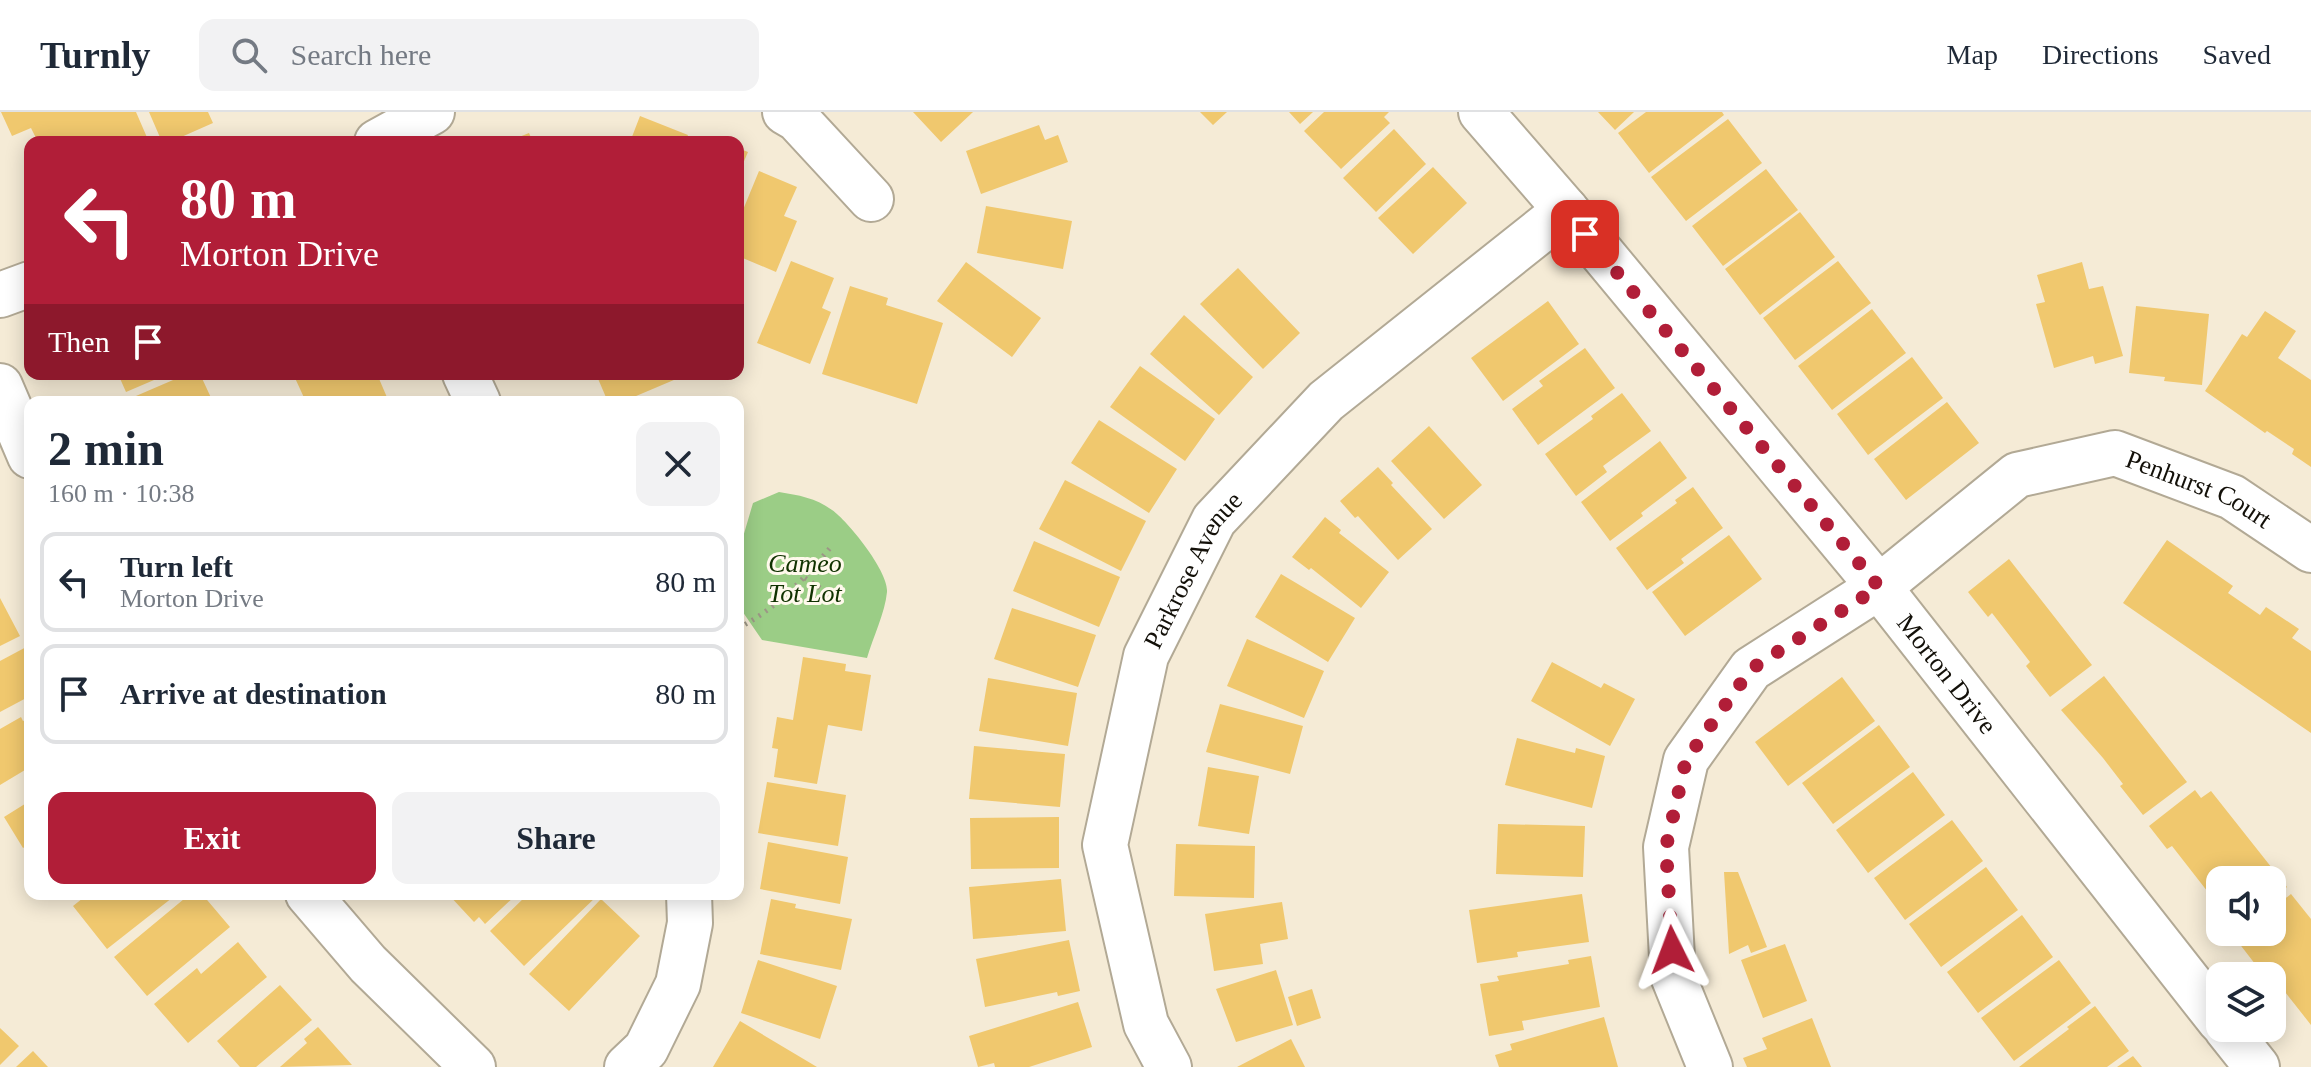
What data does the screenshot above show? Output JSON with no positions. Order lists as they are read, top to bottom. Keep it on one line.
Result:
{"streets":{"street":["Penhurst Court","Parkrose Avenue","Morton Drive"]},"crossings":[["Penhurst Court","Morton Drive"],["Parkrose Avenue","Morton Drive"]],"parks":["Cameo Tot Lot"],"page":{"header":"Turnly","search":"Search here","nav":["Map","Directions","Saved"],"turn":["80 m","Morton Drive"],"then":"Then","heading":["2 min","160 m · 10:38"],"list":[{"name":"Turn left","note":"Morton Drive","value":"80 m"},{"name":"Arrive at destination","value":"80 m"}],"buttons":["Exit","Share"]}}
